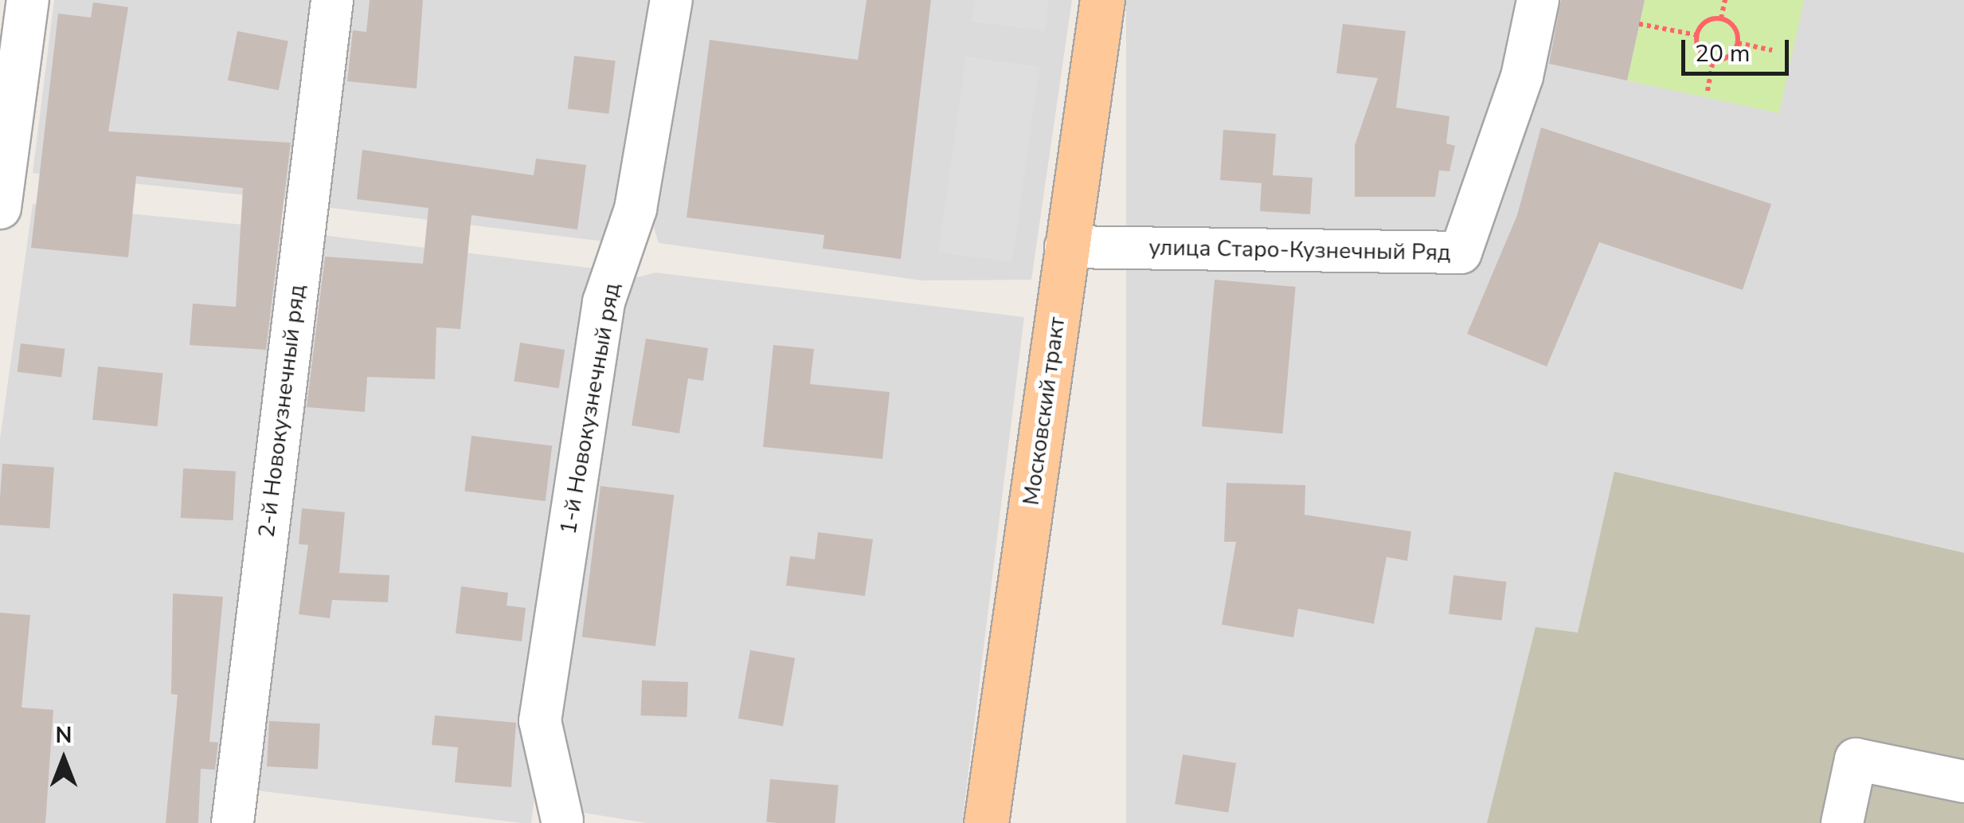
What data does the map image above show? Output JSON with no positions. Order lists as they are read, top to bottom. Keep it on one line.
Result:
{"streets":{"main road":["Московский тракт"],"street":["улица Старо-Кузнечный Ряд","1-й Новокузнечный ряд","2-й Новокузнечный ряд"]},"crossings":[["улица Старо-Кузнечный Ряд","Московский тракт"]],"scale_bar":"20 m","north":"top"}
